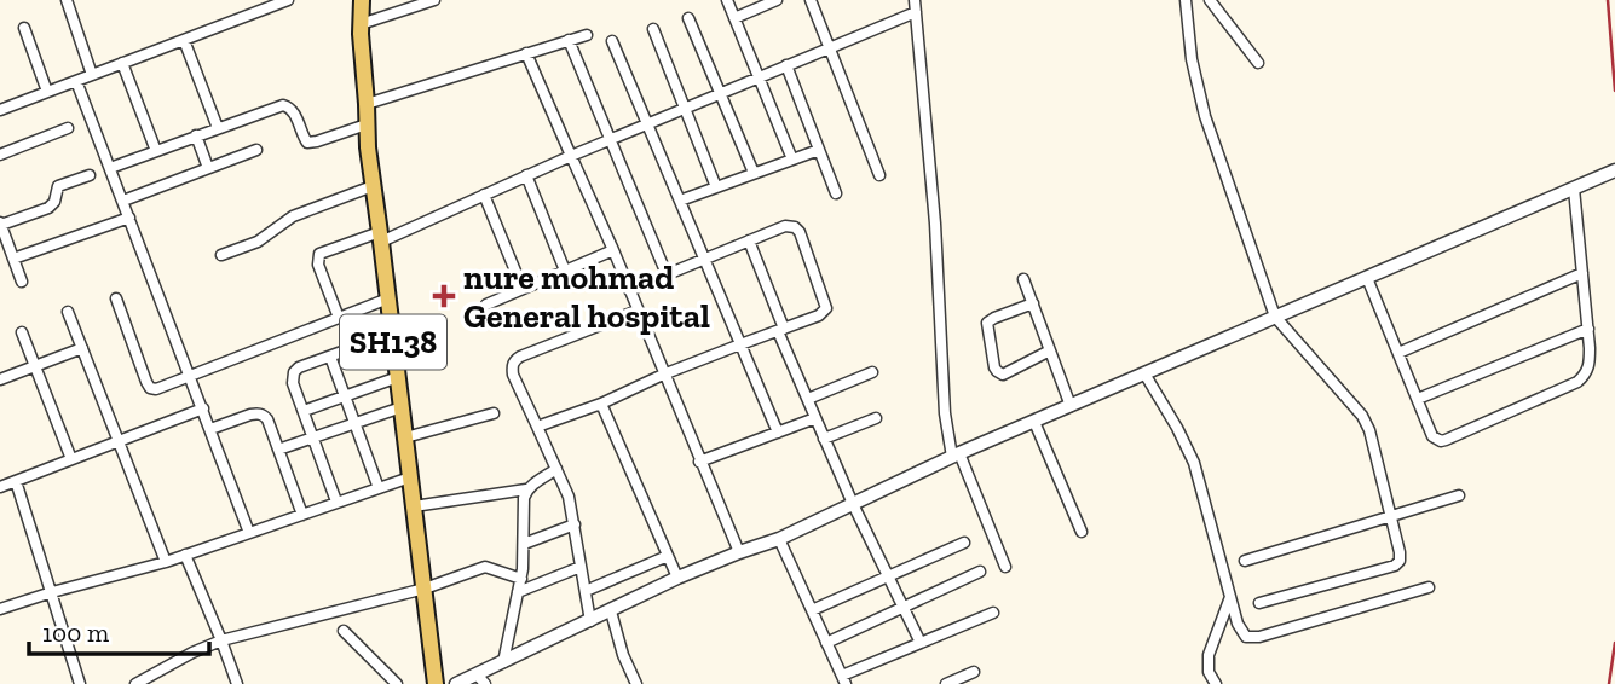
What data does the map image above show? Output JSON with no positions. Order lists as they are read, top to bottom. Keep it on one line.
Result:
{"streets":{"main road":["SH138"]},"places":{"health":["nure mohmad General hospital"]},"scale_bar":"100 m"}
